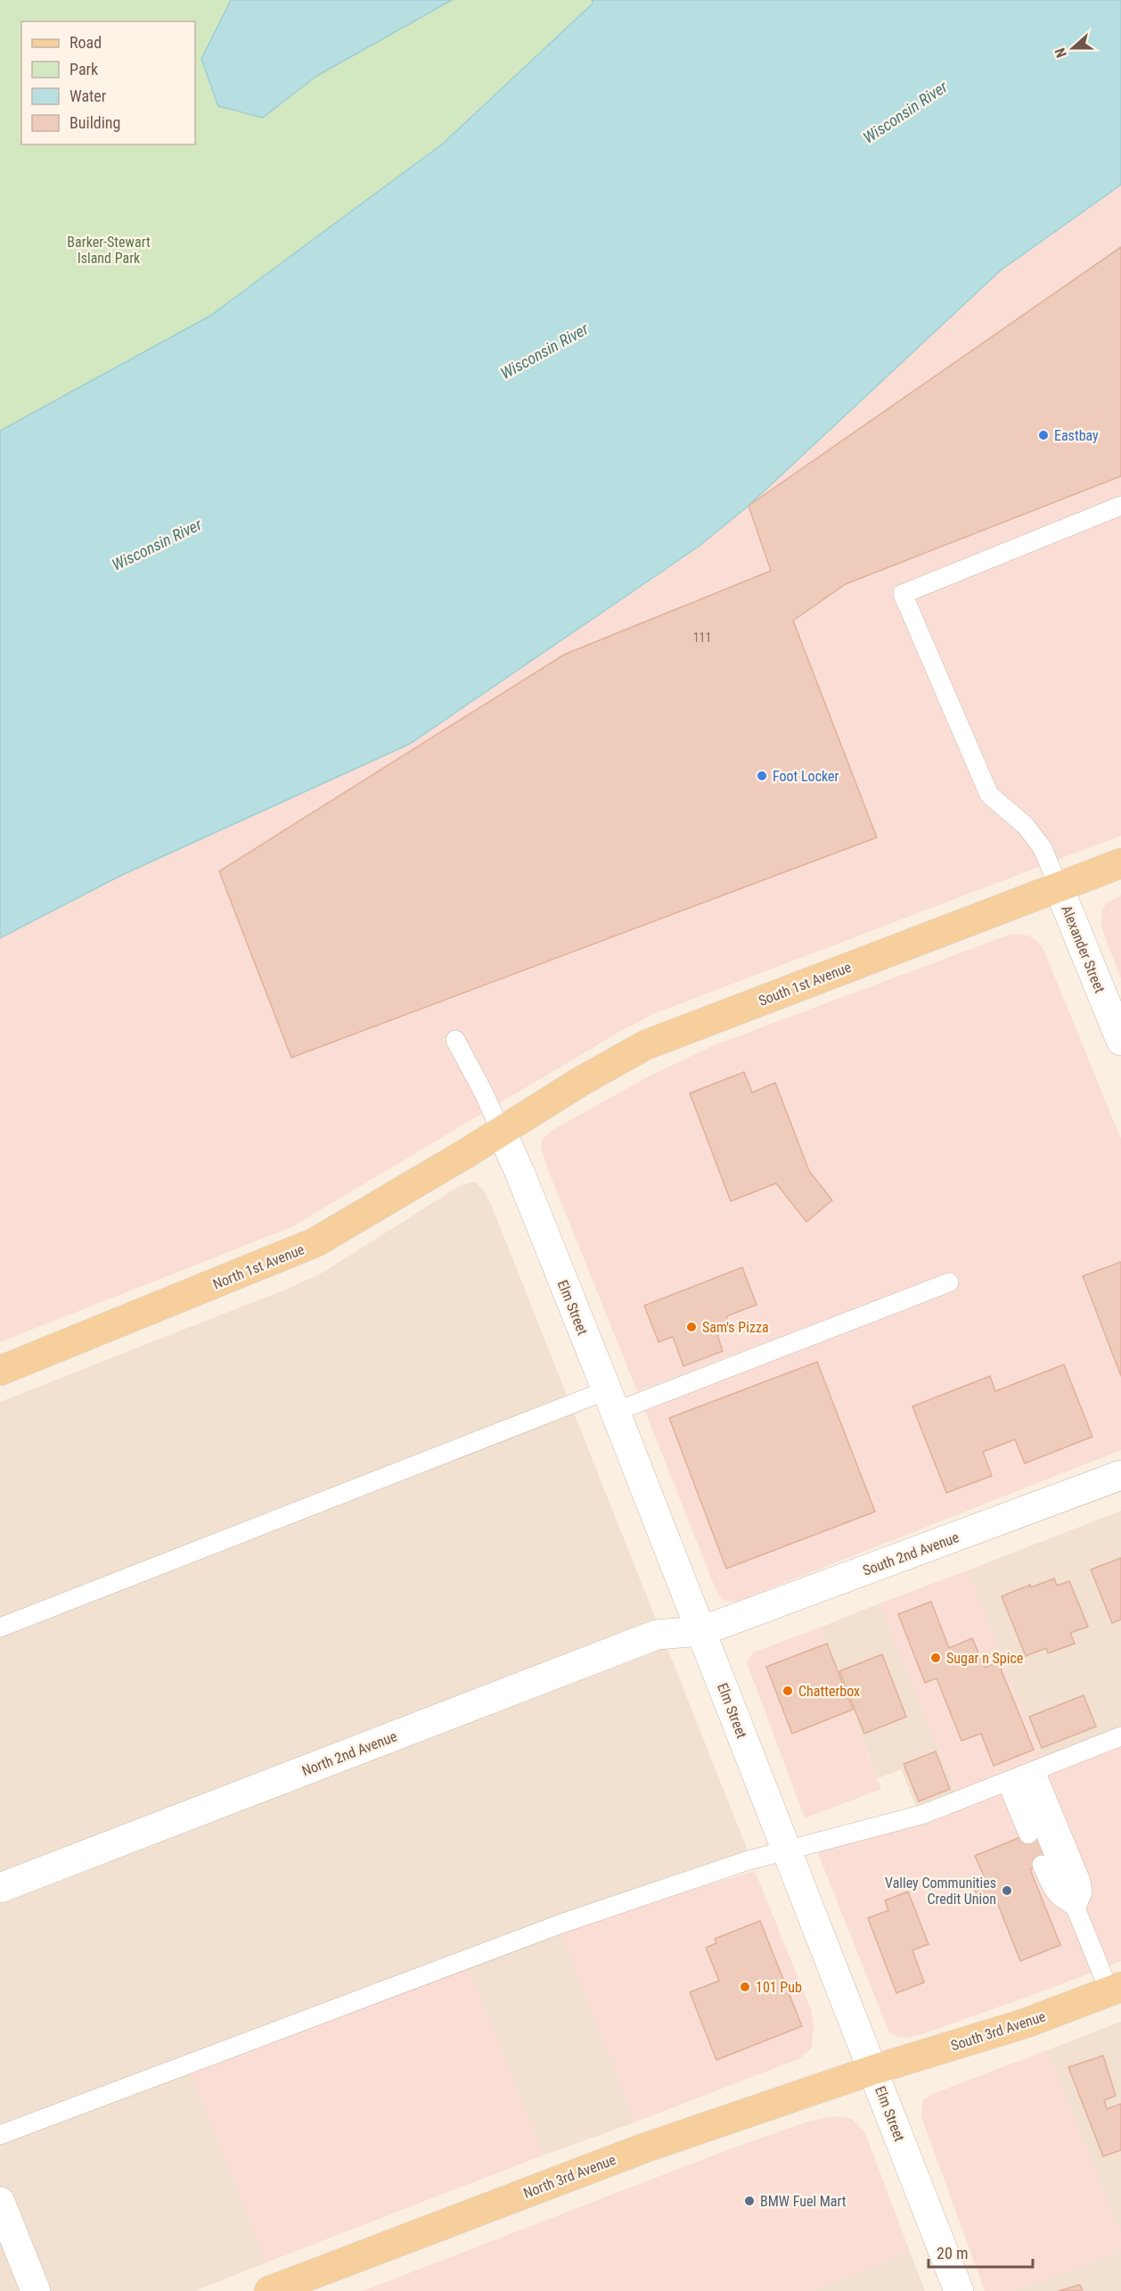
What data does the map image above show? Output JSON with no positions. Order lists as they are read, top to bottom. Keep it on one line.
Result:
{"streets":{"main road":["South 1st Avenue","North 1st Avenue","South 3rd Avenue","North 3rd Avenue"],"street":["Alexander Street","Elm Street","South 2nd Avenue","North 2nd Avenue"]},"crossings":[["Alexander Street","South 1st Avenue"],["South 1st Avenue","North 1st Avenue"],["South 1st Avenue","Elm Street"],["North 1st Avenue","Elm Street"],["Elm Street","South 2nd Avenue"],["Elm Street","North 2nd Avenue"],["Elm Street","South 3rd Avenue"],["Elm Street","North 3rd Avenue"],["South 2nd Avenue","North 2nd Avenue"],["South 3rd Avenue","North 3rd Avenue"]],"water":["Wisconsin River"],"parks":["Barker-Stewart Island Park"],"places":["Eastbay","Foot Locker","Sam's Pizza","Sugar n Spice","Chatterbox","Valley Communities Credit Union","101 Pub","BMW Fuel Mart"],"house_numbers":["111"],"legend":["Road","Park","Water","Building"],"scale_bar":"20 m","north":"left"}
